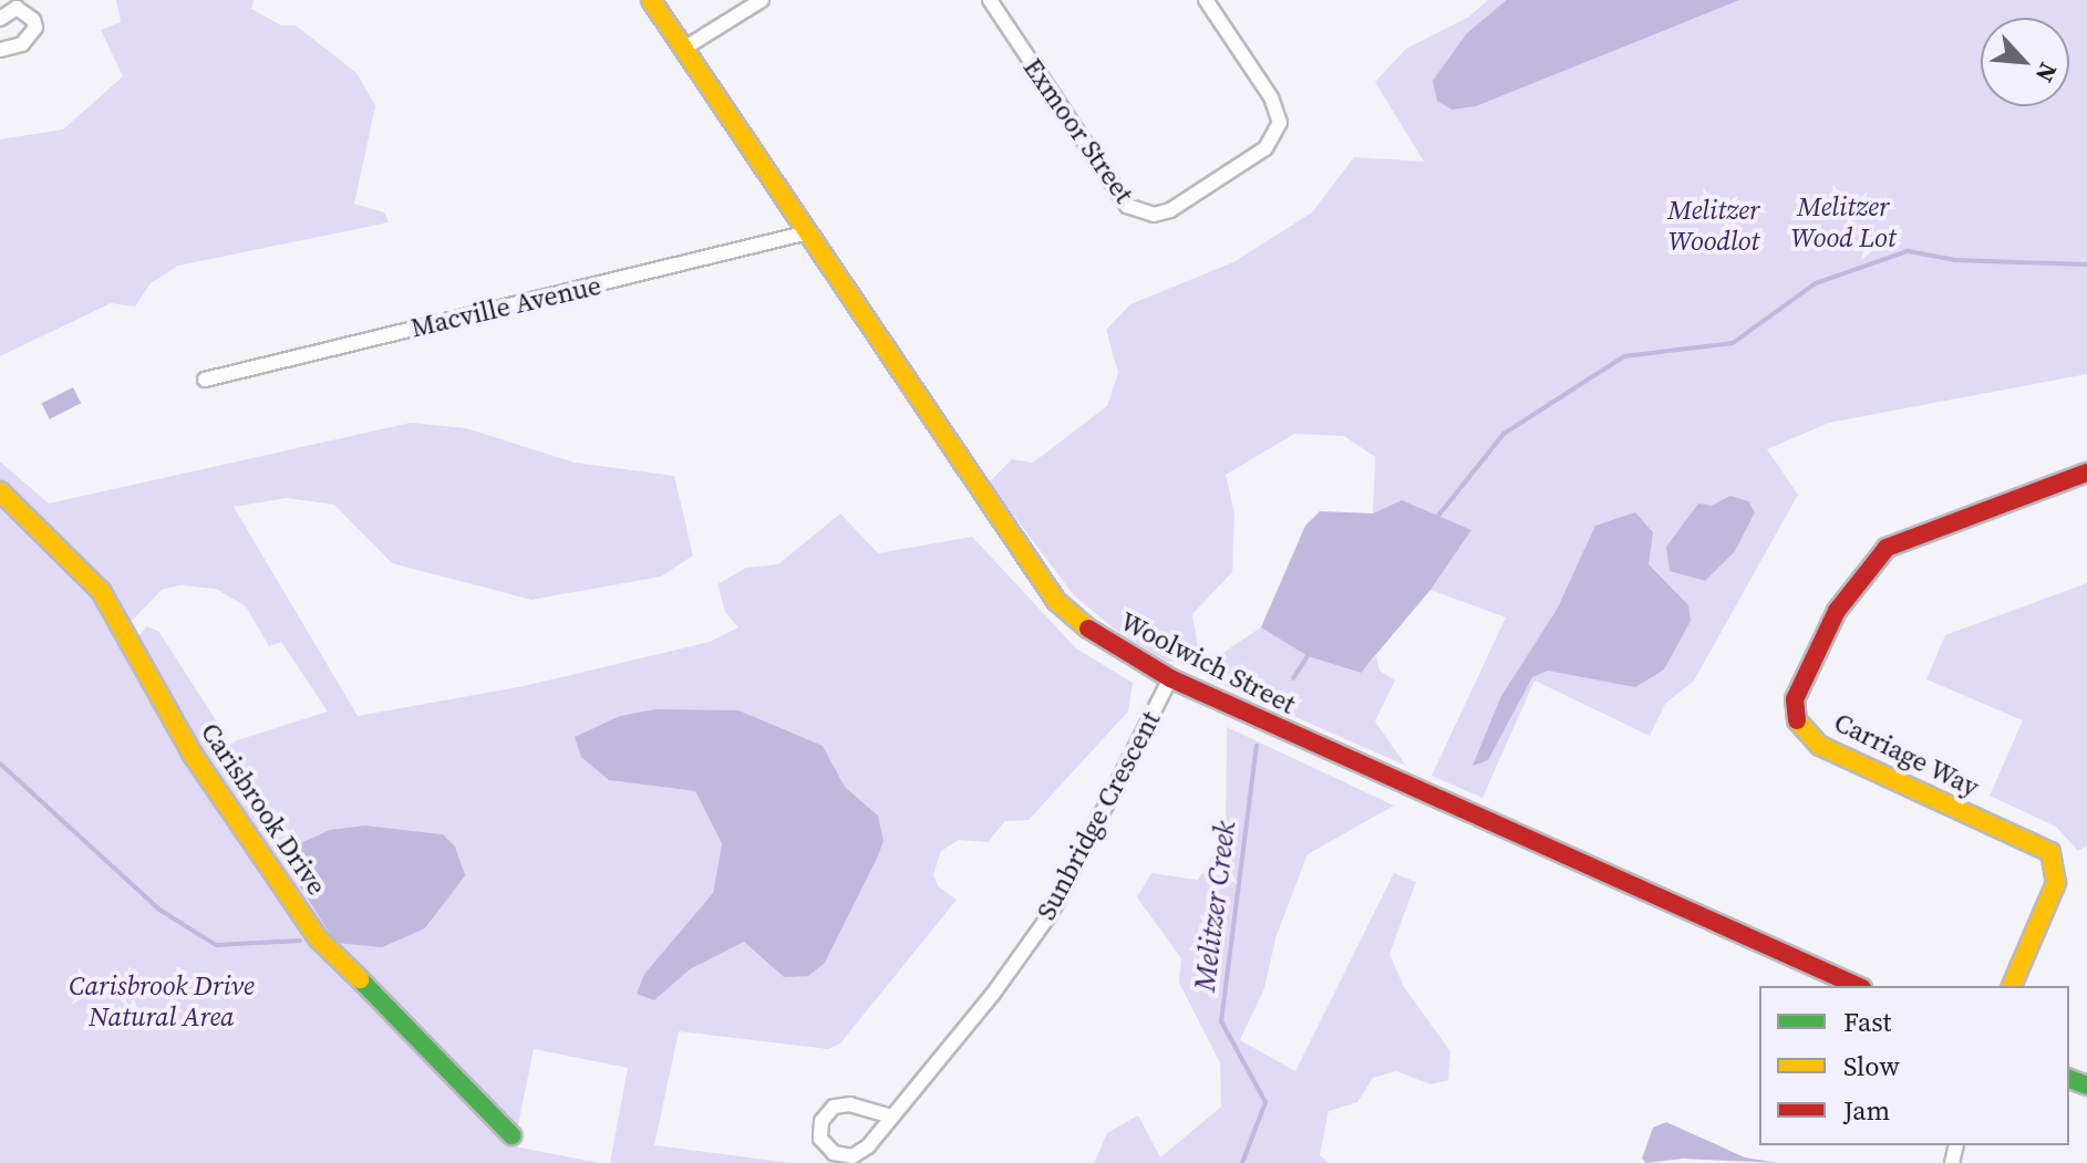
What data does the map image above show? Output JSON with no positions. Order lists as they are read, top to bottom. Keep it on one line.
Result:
{"streets":{"street":["Exmoor Street","Macville Avenue","Woolwich Street","Carriage Way","Carisbrook Drive","Sunbridge Crescent"]},"crossings":[["Macville Avenue","Woolwich Street"],["Woolwich Street","Sunbridge Crescent"]],"water":["Melitzer Creek"],"parks":["Melitzer Wood Lot","Melitzer Woodlot","Carisbrook Drive Natural Area"],"legend":["Fast","Slow","Jam"],"north":"bottom right"}
